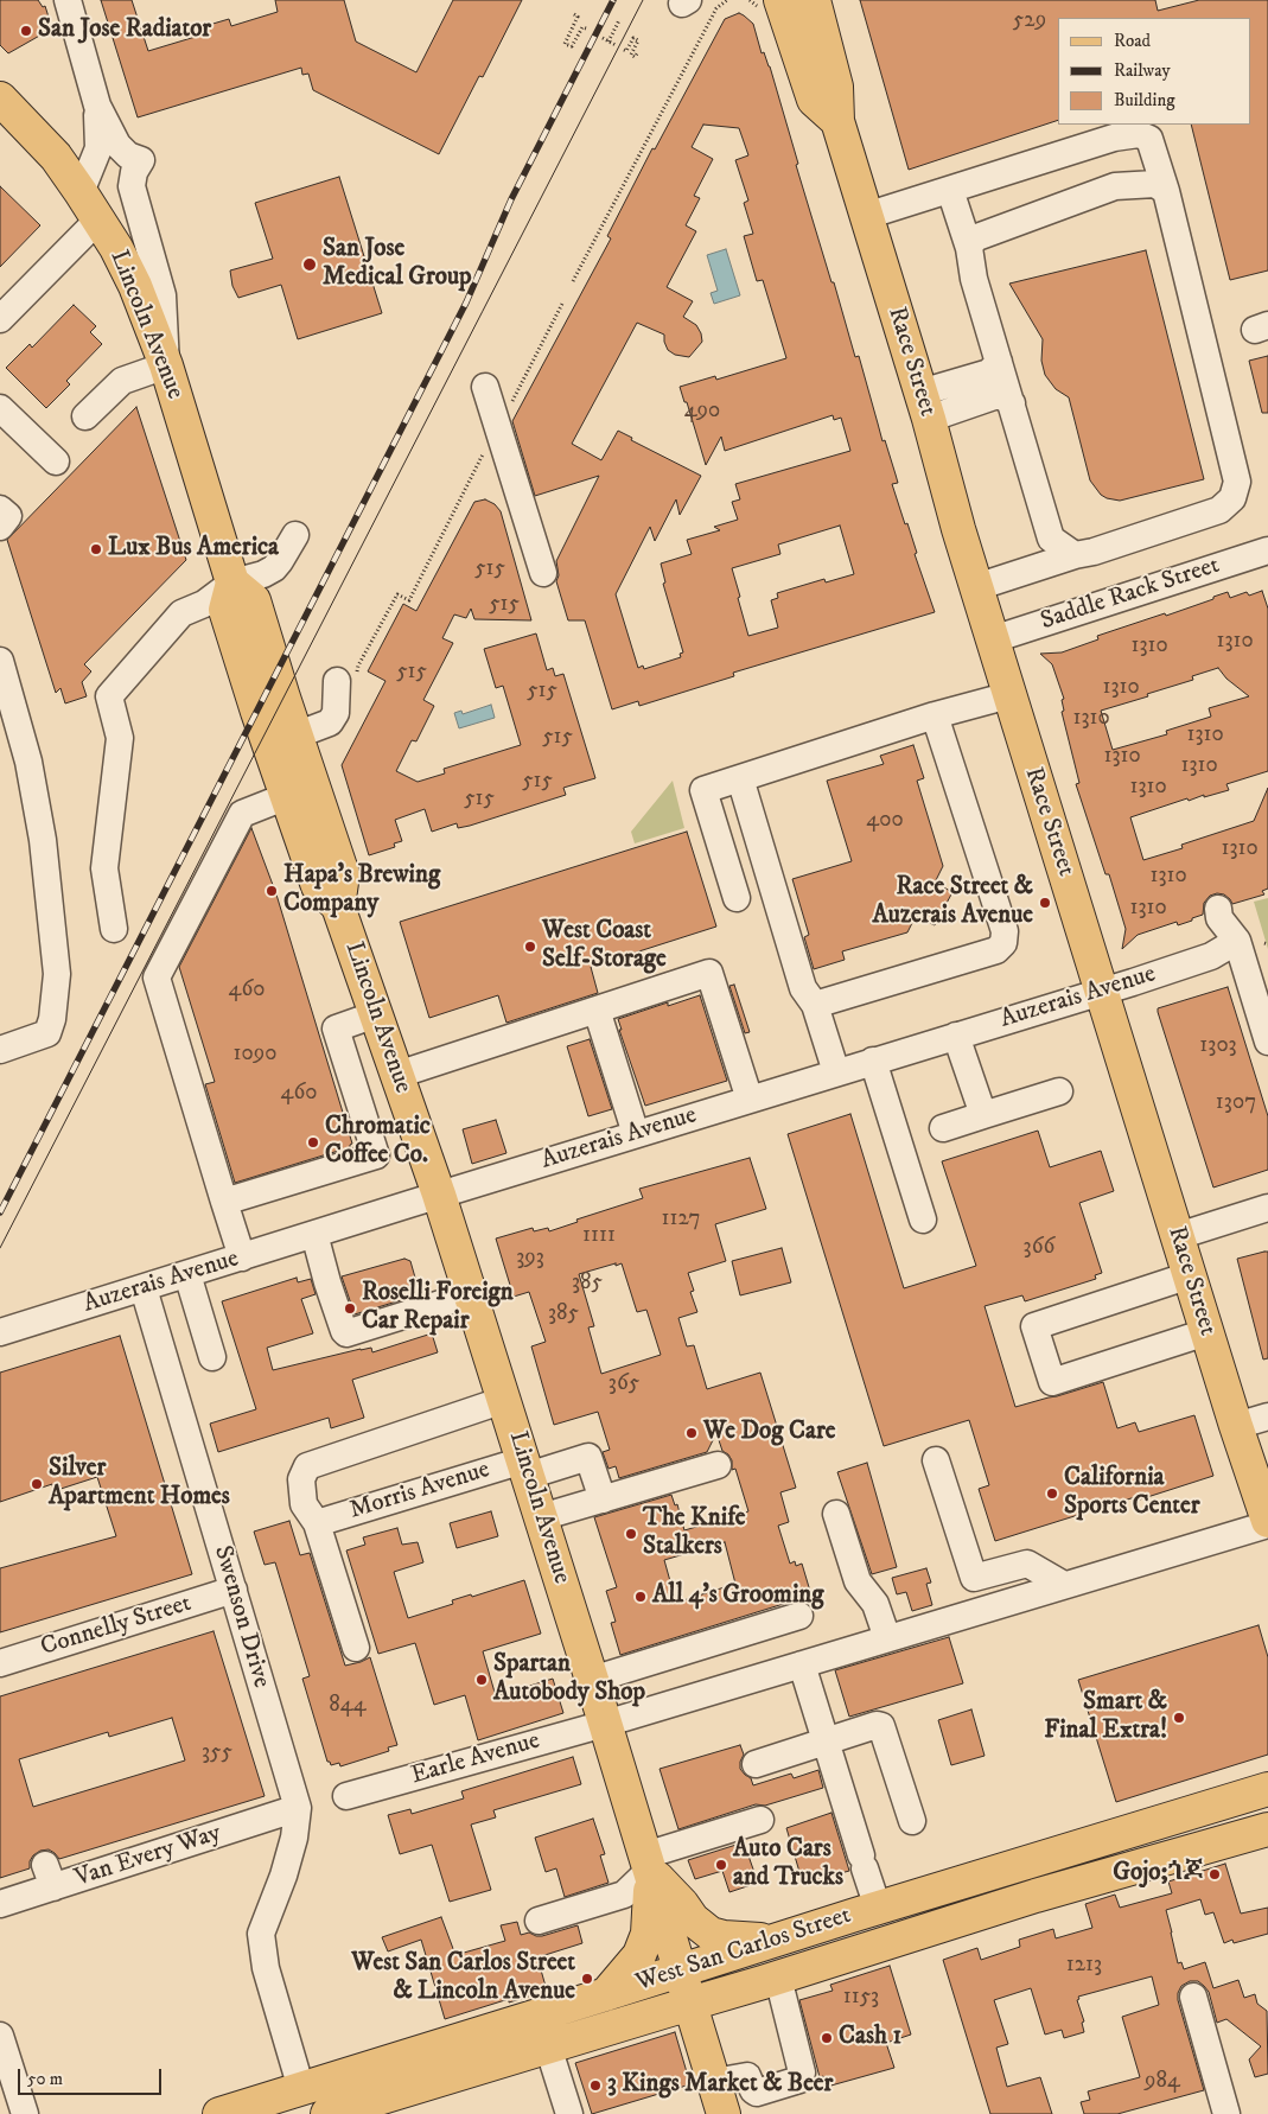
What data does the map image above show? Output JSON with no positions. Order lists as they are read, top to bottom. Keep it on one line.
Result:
{"streets":{"main road":["Lincoln Avenue","Race Street","West San Carlos Street"],"street":["Saddle Rack Street","Auzerais Avenue","Morris Avenue","Swenson Drive","Connelly Street","Earle Avenue","Van Every Way"]},"crossings":[["Lincoln Avenue","Auzerais Avenue"],["Lincoln Avenue","Morris Avenue"],["Lincoln Avenue","Earle Avenue"],["Lincoln Avenue","West San Carlos Street"],["Race Street","Saddle Rack Street"],["Race Street","Auzerais Avenue"],["Race Street","Earle Avenue"],["Auzerais Avenue","Swenson Drive"],["Swenson Drive","Connelly Street"],["Swenson Drive","Van Every Way"]],"places":["San Jose Radiator","San Jose Medical Group","Lux Bus America","Hapa’s Brewing Company","Race Street & Auzerais Avenue","West Coast Self-Storage","Chromatic Coffee Co.","Roselli Foreign Car Repair","We Dog Care","Silver Apartment Homes","California Sports Center","The Knife Stalkers","All 4's Grooming","Spartan Autobody Shop","Smart & Final Extra!","Auto Cars and Trucks","Gojo;ጎጆ","West San Carlos Street & Lincoln Avenue","Cash 1","3 Kings Market & Beer"],"house_numbers":["529","490","515","515","1310","1310","515","1310","515","1310","1310","515","1310","1310","515","1310","515","400","1310","1310","1310","460","1303","1090","460","1307","1127","1111","366","393","385","385","365","844","355","1213","1153","984"],"legend":["Road","Railway","Building"],"scale_bar":"50 m"}
